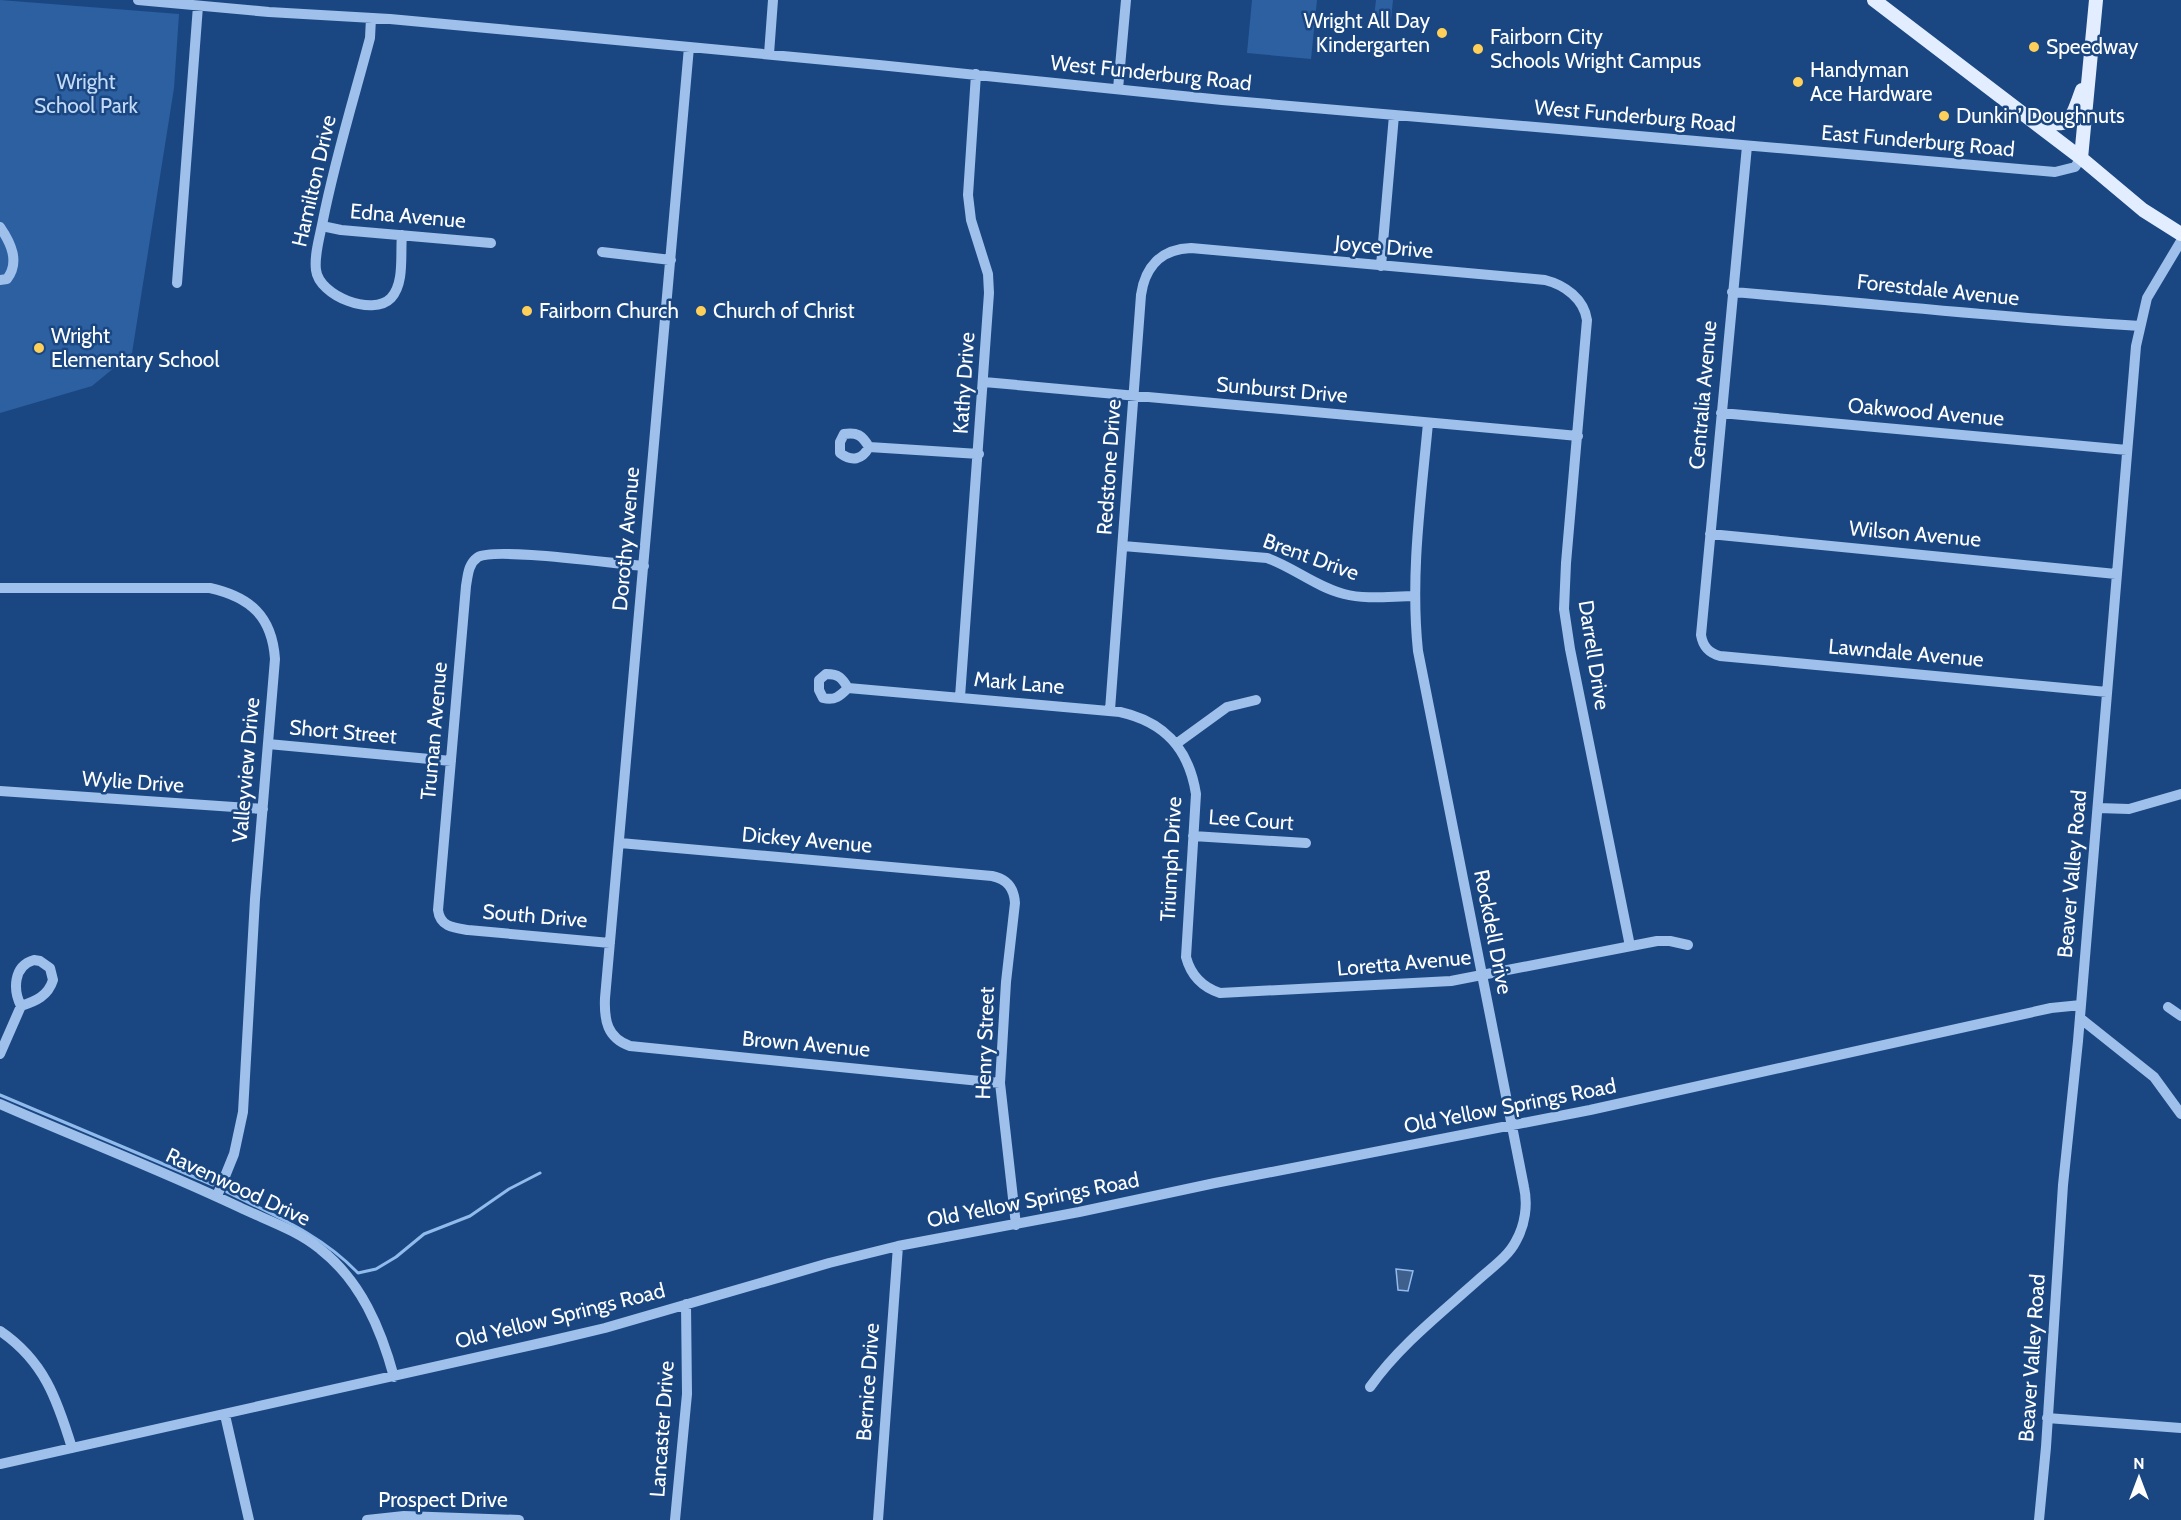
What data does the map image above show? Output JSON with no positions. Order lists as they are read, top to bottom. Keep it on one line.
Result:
{"streets":{"street":["West Funderburg Road","East Funderburg Road","Hamilton Drive","Edna Avenue","Joyce Drive","Forestdale Avenue","Kathy Drive","Sunburst Drive","Centralia Avenue","Oakwood Avenue","Redstone Drive","Wilson Avenue","Dorothy Avenue","Brent Drive","Lawndale Avenue","Darrell Drive","Mark Lane","Truman Avenue","Short Street","Valleyview Drive","Wylie Drive","Lee Court","Dickey Avenue","Triumph Drive","Beaver Valley Road","South Drive","Rockdell Drive","Loretta Avenue","Henry Street","Brown Avenue","Old Yellow Springs Road","Ravenwood Drive","Bernice Drive","Lancaster Drive","Prospect Drive"]},"crossings":[["West Funderburg Road","East Funderburg Road"],["West Funderburg Road","Hamilton Drive"],["West Funderburg Road","Kathy Drive"],["West Funderburg Road","Centralia Avenue"],["West Funderburg Road","Dorothy Avenue"],["East Funderburg Road","Centralia Avenue"],["Hamilton Drive","Edna Avenue"],["Joyce Drive","Redstone Drive"],["Joyce Drive","Darrell Drive"],["Forestdale Avenue","Centralia Avenue"],["Forestdale Avenue","Beaver Valley Road"],["Kathy Drive","Sunburst Drive"],["Kathy Drive","Mark Lane"],["Sunburst Drive","Redstone Drive"],["Sunburst Drive","Darrell Drive"],["Sunburst Drive","Rockdell Drive"],["Centralia Avenue","Oakwood Avenue"],["Centralia Avenue","Wilson Avenue"],["Centralia Avenue","Lawndale Avenue"],["Oakwood Avenue","Beaver Valley Road"],["Redstone Drive","Brent Drive"],["Redstone Drive","Mark Lane"],["Wilson Avenue","Beaver Valley Road"],["Dorothy Avenue","Truman Avenue"],["Dorothy Avenue","Dickey Avenue"],["Dorothy Avenue","South Drive"],["Dorothy Avenue","Brown Avenue"],["Brent Drive","Rockdell Drive"],["Lawndale Avenue","Beaver Valley Road"],["Darrell Drive","Loretta Avenue"],["Mark Lane","Triumph Drive"],["Truman Avenue","Short Street"],["Truman Avenue","South Drive"],["Short Street","Valleyview Drive"],["Valleyview Drive","Wylie Drive"],["Valleyview Drive","Ravenwood Drive"],["Lee Court","Triumph Drive"],["Dickey Avenue","Henry Street"],["Triumph Drive","Loretta Avenue"],["Beaver Valley Road","Old Yellow Springs Road"],["Rockdell Drive","Loretta Avenue"],["Rockdell Drive","Old Yellow Springs Road"],["Henry Street","Brown Avenue"],["Henry Street","Old Yellow Springs Road"],["Old Yellow Springs Road","Ravenwood Drive"],["Old Yellow Springs Road","Bernice Drive"],["Old Yellow Springs Road","Lancaster Drive"]],"parks":["Wright School Park"],"places":["Wright All Day Kindergarten","Speedway","Fairborn City Schools Wright Campus","Handyman Ace Hardware","Dunkin’ Doughnuts","Fairborn Church","Church of Christ","Wright Elementary School"],"north":"top"}
